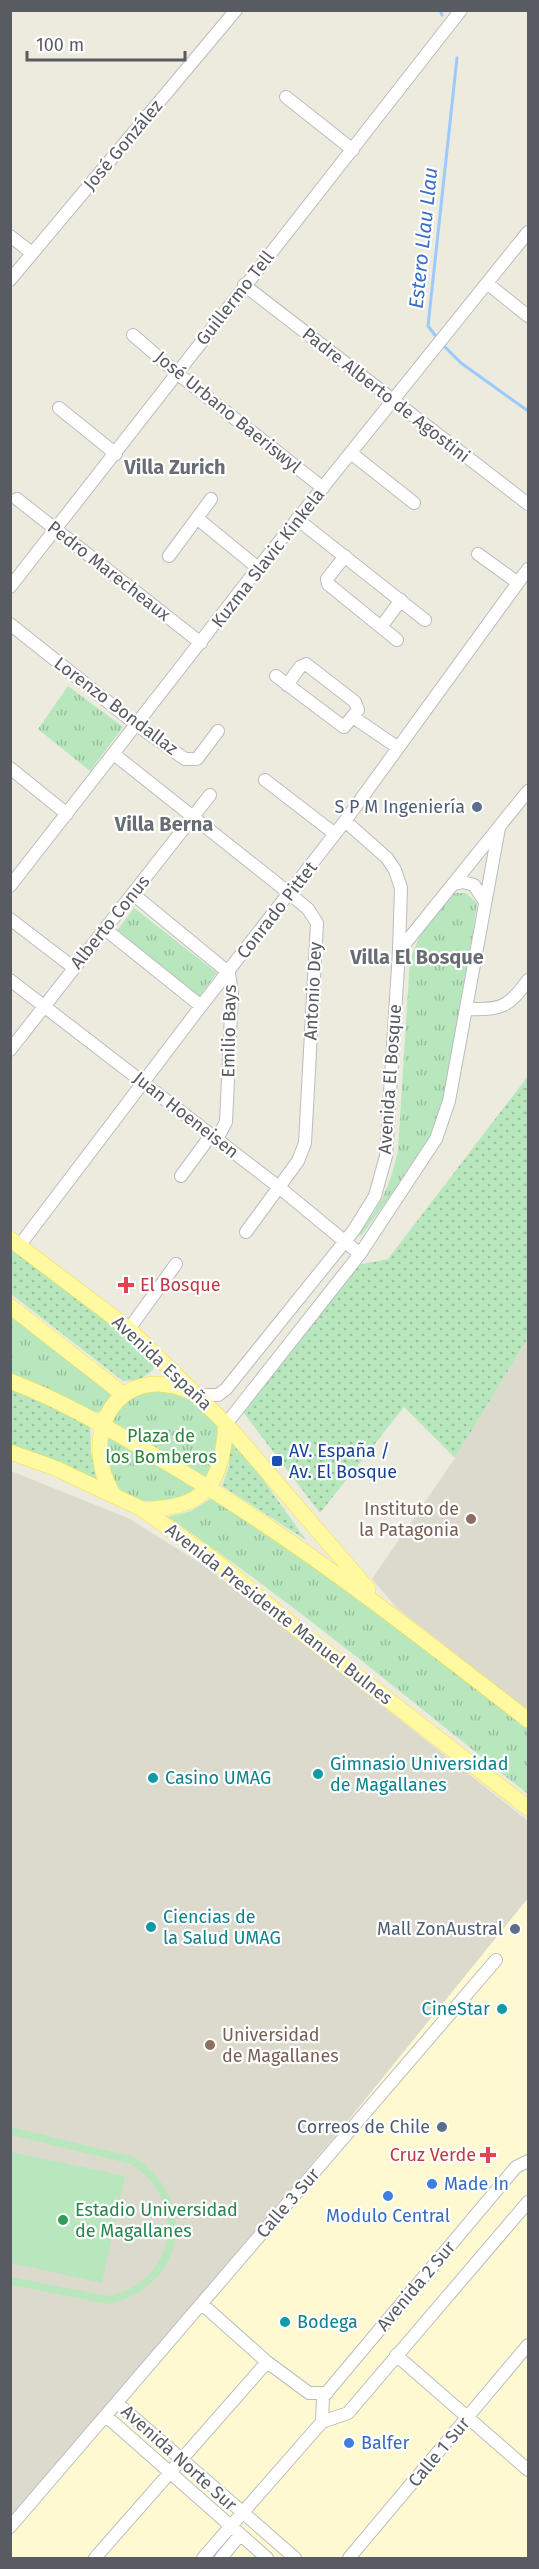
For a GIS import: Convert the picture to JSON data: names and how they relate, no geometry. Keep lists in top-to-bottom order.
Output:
{
  "streets": {
    "main road": ["Avenida España", "Avenida Presidente Manuel Bulnes"],
    "street": [
      "José González",
      "Guillermo Tell",
      "Padre Alberto de Agostini",
      "José Urbano Baeriswyl",
      "Kuzma Slavic Kinkela",
      "Pedro Marecheaux",
      "Lorenzo Bondallaz",
      "Conrado Pittet",
      "Alberto Conus",
      "Antonio Dey",
      "Emilio Bays",
      "Avenida El Bosque",
      "Juan Hoeneisen",
      "Calle 3 Sur",
      "Avenida 2 Sur",
      "Calle 1 Sur",
      "Avenida Norte Sur"
    ]
  },
  "crossings": [
    ["Guillermo Tell", "Padre Alberto de Agostini"],
    ["Guillermo Tell", "José Urbano Baeriswyl"],
    ["Guillermo Tell", "Pedro Marecheaux"],
    ["Padre Alberto de Agostini", "Kuzma Slavic Kinkela"],
    ["José Urbano Baeriswyl", "Kuzma Slavic Kinkela"],
    ["Kuzma Slavic Kinkela", "Pedro Marecheaux"],
    ["Kuzma Slavic Kinkela", "Lorenzo Bondallaz"],
    ["Kuzma Slavic Kinkela", "Antonio Dey"],
    ["Conrado Pittet", "Antonio Dey"],
    ["Conrado Pittet", "Emilio Bays"],
    ["Conrado Pittet", "Juan Hoeneisen"],
    ["Conrado Pittet", "Avenida España"],
    ["Alberto Conus", "Antonio Dey"],
    ["Alberto Conus", "Emilio Bays"],
    ["Alberto Conus", "Juan Hoeneisen"],
    ["Antonio Dey", "Juan Hoeneisen"],
    ["Emilio Bays", "Juan Hoeneisen"],
    ["Avenida El Bosque", "Juan Hoeneisen"],
    ["Avenida El Bosque", "Avenida España"],
    ["Calle 3 Sur", "Avenida Norte Sur"],
    ["Avenida 2 Sur", "Avenida Norte Sur"]
  ],
  "districts": ["Villa Zurich", "Villa Berna", "Villa El Bosque"],
  "water": ["Estero Llau Llau"],
  "parks": ["Plaza de los Bomberos"],
  "places": {
    "other": [
      "S P M Ingeniería",
      "Instituto de la Patagonia",
      "Gimnasio Universidad de Magallanes",
      "Casino UMAG",
      "Ciencias de la Salud UMAG",
      "Mall ZonAustral",
      "CineStar",
      "Universidad de Magallanes",
      "Correos de Chile",
      "Made In",
      "Modulo Central",
      "Estadio Universidad de Magallanes",
      "Bodega",
      "Balfer"
    ],
    "health": ["El Bosque", "Cruz Verde"],
    "transit": ["AV. España / Av. El Bosque"]
  },
  "scale_bar": "100 m"
}
